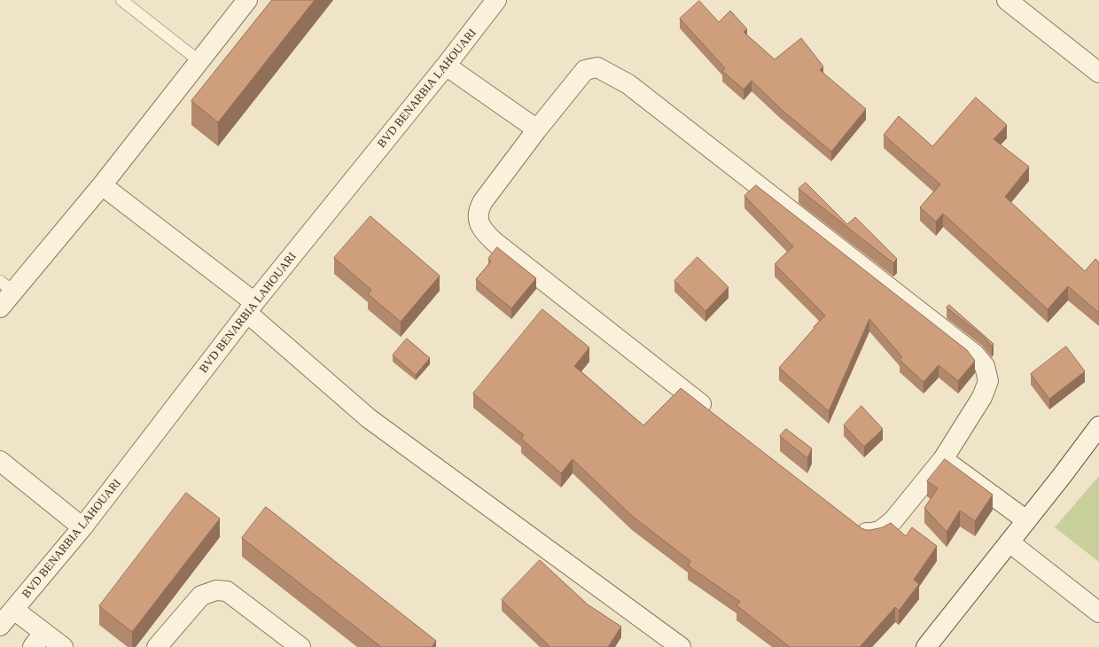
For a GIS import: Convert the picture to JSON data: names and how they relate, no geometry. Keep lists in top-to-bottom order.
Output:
{
  "streets": {
    "street": ["BVD BENARBIA LAHOUARI"]
  }
}
